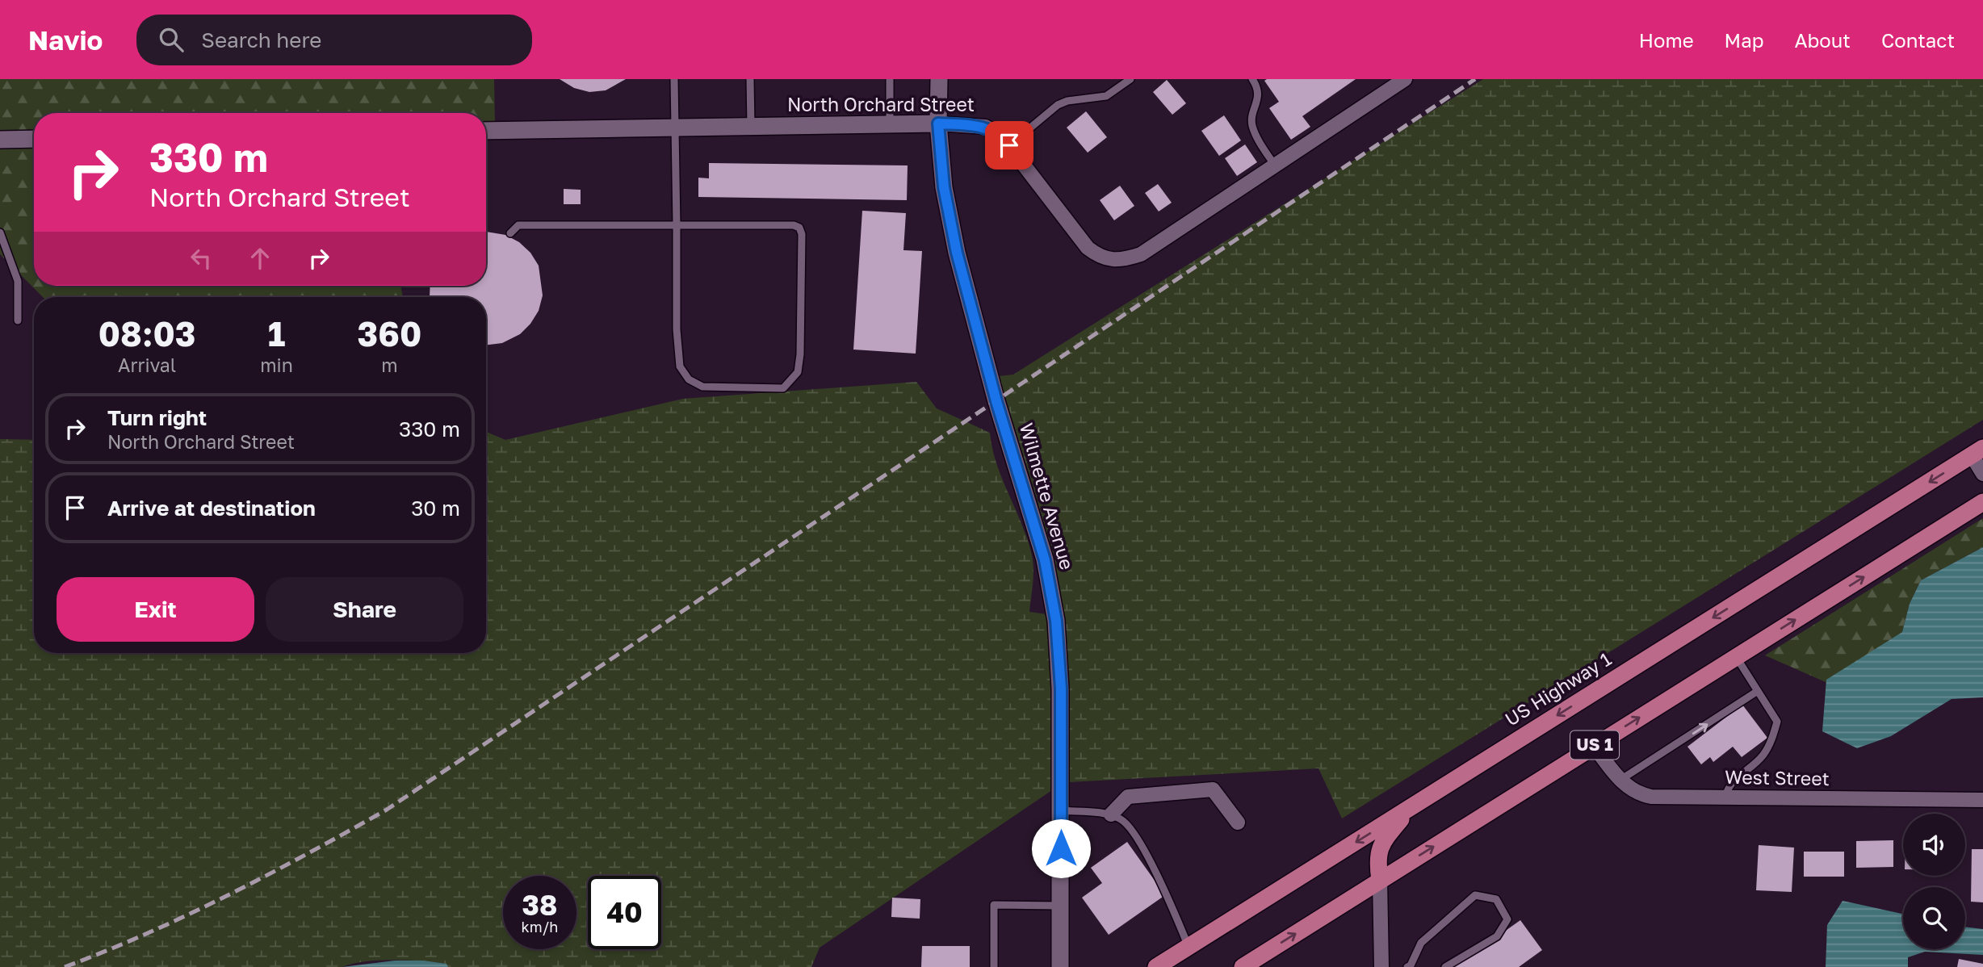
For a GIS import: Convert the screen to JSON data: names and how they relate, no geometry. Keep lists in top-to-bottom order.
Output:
{
  "streets": {
    "main road": ["US Highway 1", "US 1"],
    "street": ["North Orchard Street", "Wilmette Avenue", "West Street"]
  },
  "crossings": [
    ["North Orchard Street", "Wilmette Avenue"],
    ["US 1", "West Street"]
  ],
  "page": {
    "header": "Navio",
    "search": "Search here",
    "nav": [
      "Home",
      "Map",
      "About",
      "Contact"
    ],
    "turn": ["330 m", "North Orchard Street"],
    "eta": [
      "08:03",
      "Arrival",
      "1",
      "min",
      "360",
      "m"
    ],
    "list": [
      {
        "name": "Turn right",
        "note": "North Orchard Street",
        "value": "330 m"
      },
      {
        "name": "Arrive at destination",
        "value": "30 m"
      }
    ],
    "buttons": ["Exit", "Share"],
    "speed": "38 km/h",
    "limit": "40"
  }
}
